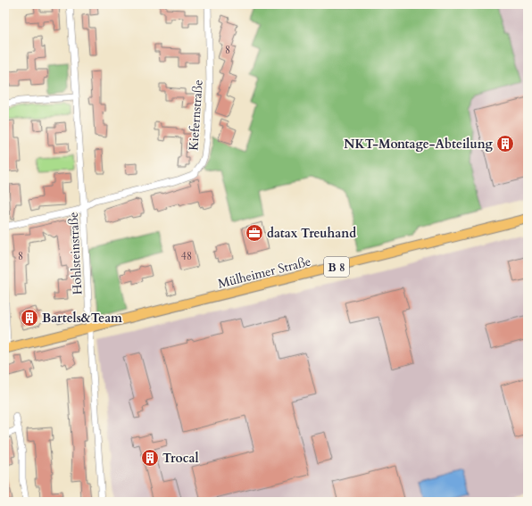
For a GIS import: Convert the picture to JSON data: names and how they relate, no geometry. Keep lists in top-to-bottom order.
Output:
{
  "streets": {
    "main road": ["B 8", "Mülheimer Straße"],
    "street": ["Kiefernstraße", "Hohlsteinstraße"]
  },
  "crossings": [
    ["Kiefernstraße", "Hohlsteinstraße"],
    ["Hohlsteinstraße", "B 8"],
    ["Hohlsteinstraße", "Mülheimer Straße"],
    ["B 8", "Mülheimer Straße"]
  ],
  "places": {
    "building": ["NKT-Montage-Abteilung", "Bartels&Team", "Trocal"],
    "office": ["datax Treuhand"]
  },
  "house_numbers": ["8", "8", "48"]
}
